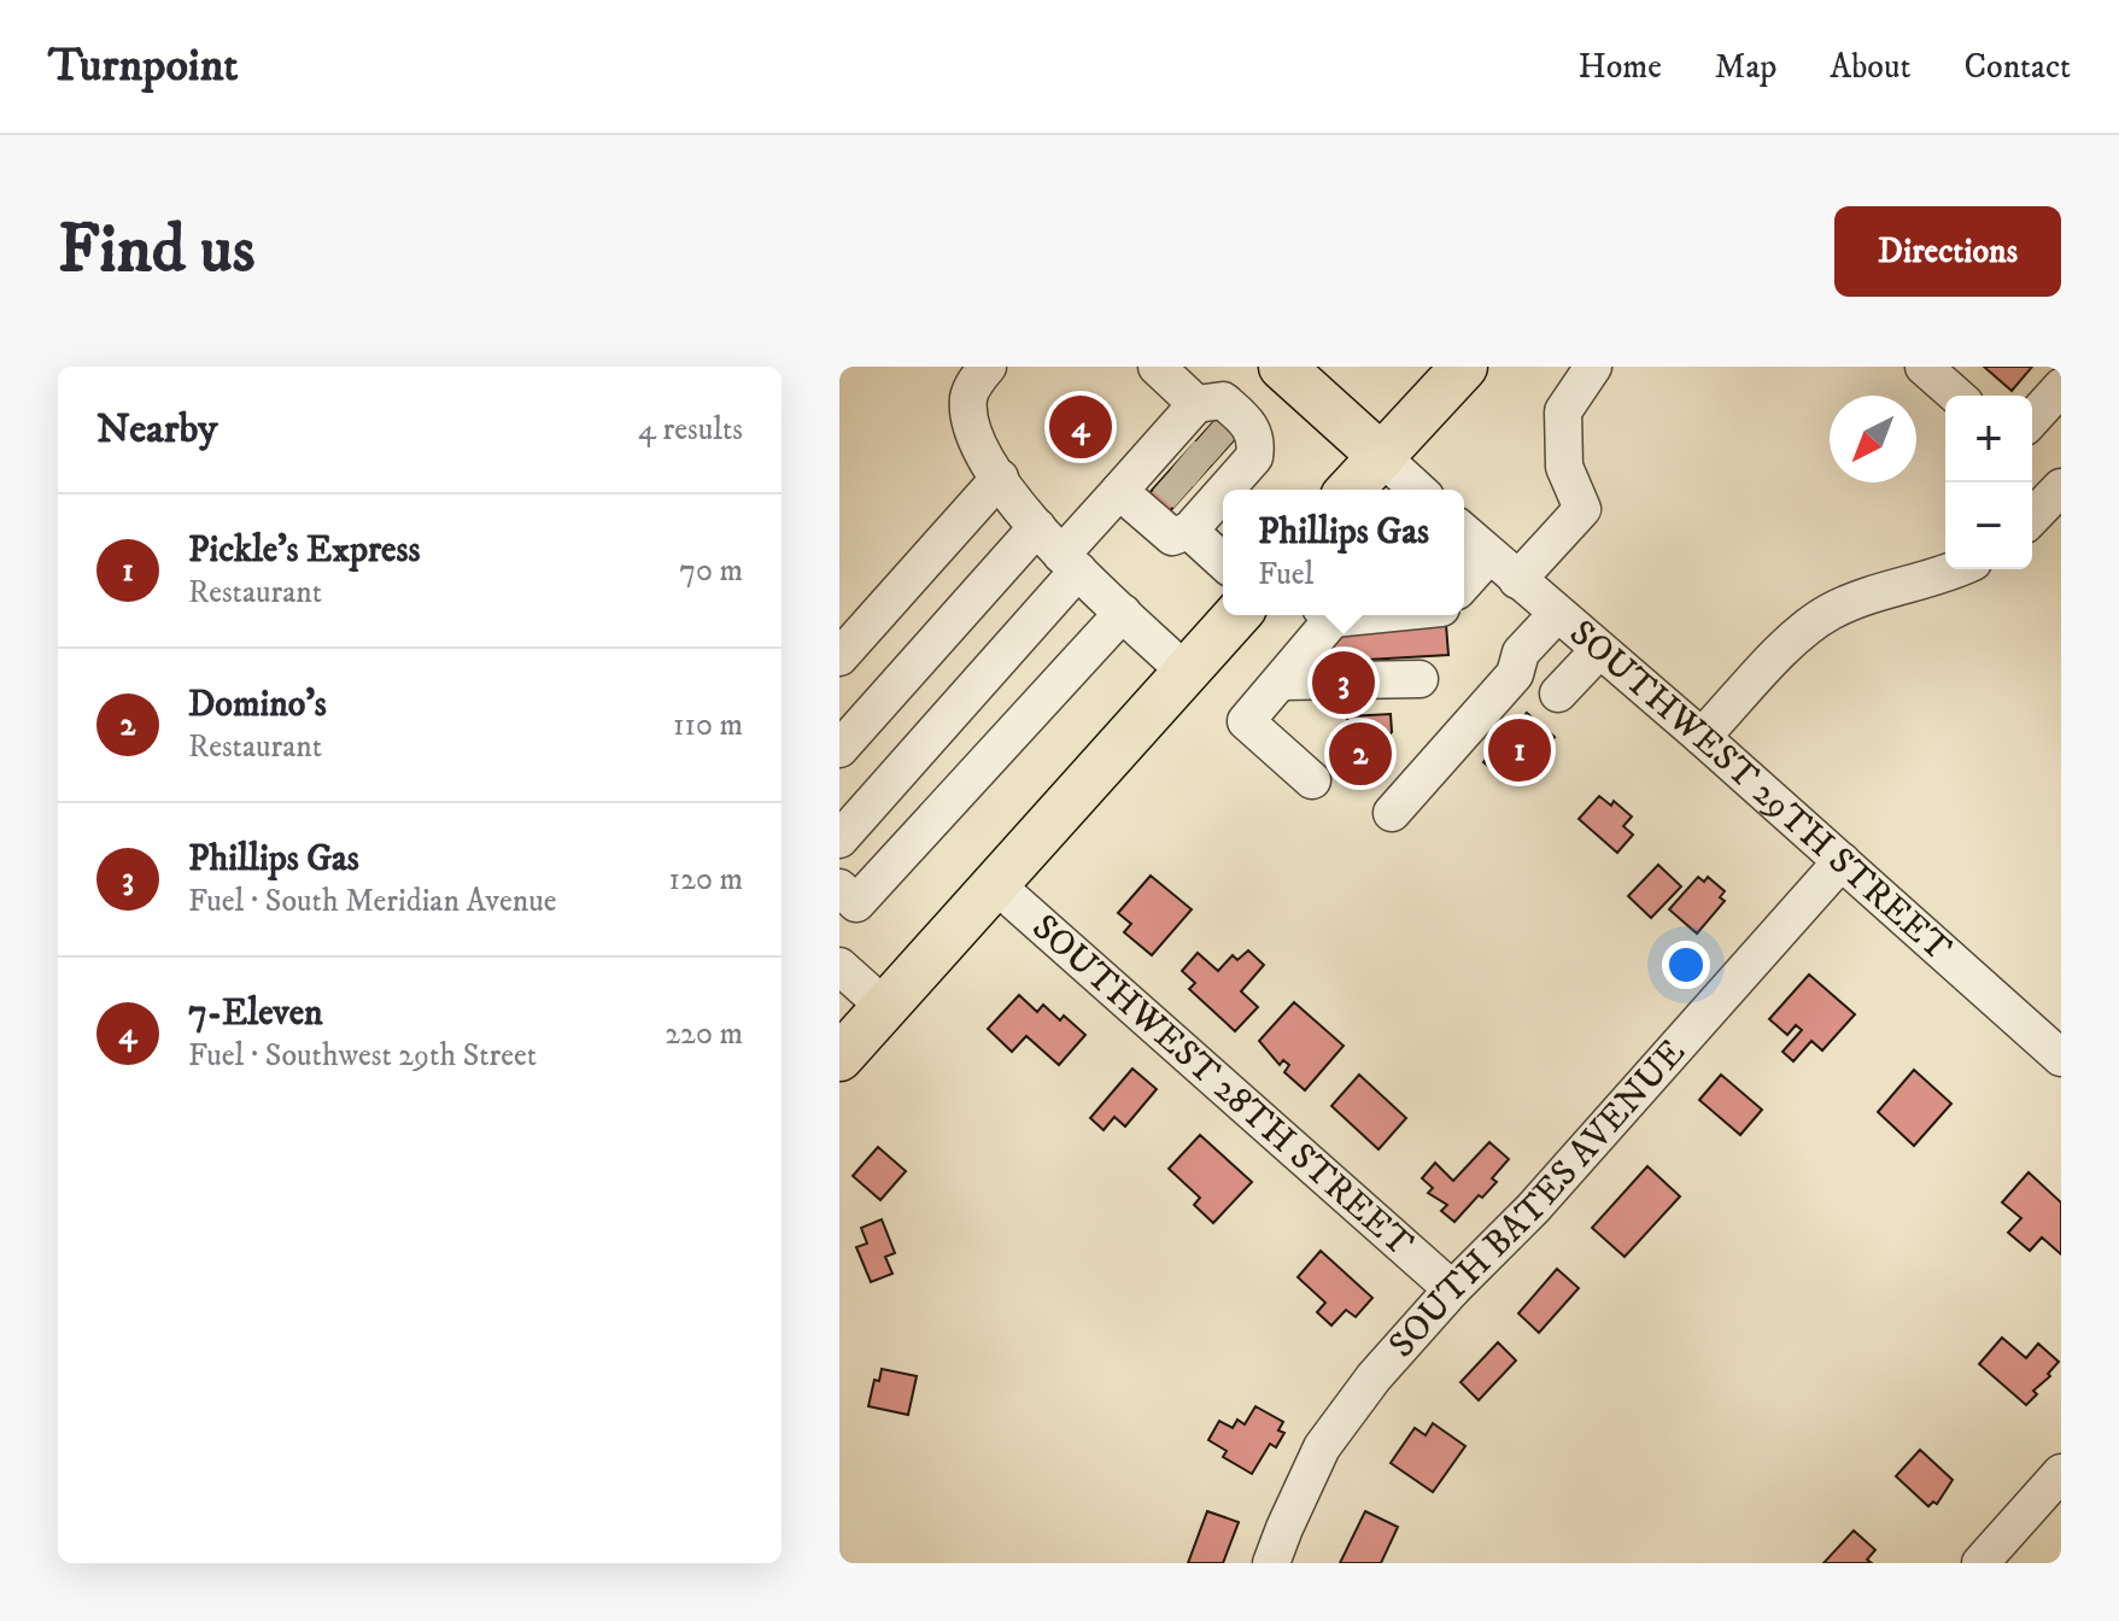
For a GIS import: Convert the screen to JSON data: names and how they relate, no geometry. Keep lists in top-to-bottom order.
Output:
{
  "streets": {
    "street": ["SOUTHWEST 29TH STREET", "SOUTHWEST 28TH STREET", "SOUTH BATES AVENUE"]
  },
  "crossings": [
    ["SOUTHWEST 29TH STREET", "SOUTH BATES AVENUE"],
    ["SOUTHWEST 28TH STREET", "SOUTH BATES AVENUE"]
  ],
  "north": "bottom left",
  "page": {
    "header": "Turnpoint",
    "nav": [
      "Home",
      "Map",
      "About",
      "Contact"
    ],
    "buttons": "Directions",
    "title": "Find us",
    "heading": ["Nearby", "4 results"],
    "pins": [
      "4",
      "3",
      "1",
      "2"
    ],
    "map_buttons": ["+", "−"],
    "popup": ["Phillips Gas", "Fuel"],
    "list": [
      {
        "mark": "1",
        "name": "Pickle's Express",
        "note": "Restaurant",
        "value": "70 m"
      },
      {
        "mark": "2",
        "name": "Domino's",
        "note": "Restaurant",
        "value": "110 m"
      },
      {
        "mark": "3",
        "name": "Phillips Gas",
        "note": "Fuel · South Meridian Avenue",
        "value": "120 m"
      },
      {
        "mark": "4",
        "name": "7-Eleven",
        "note": "Fuel · Southwest 29th Street",
        "value": "220 m"
      }
    ]
  }
}
